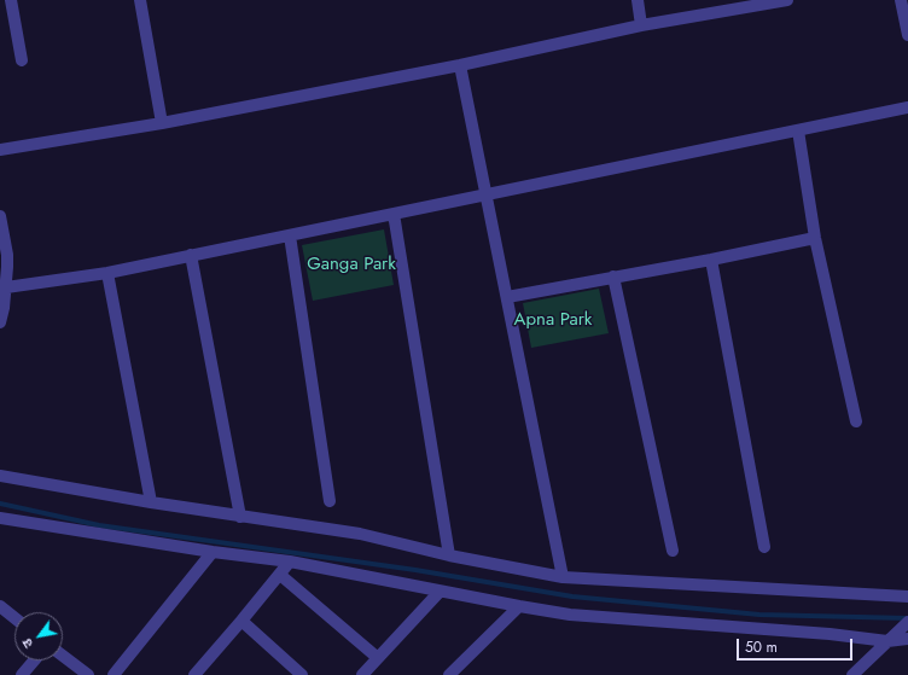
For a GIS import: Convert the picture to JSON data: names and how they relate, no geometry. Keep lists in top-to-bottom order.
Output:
{
  "parks": ["Ganga Park", "Apna Park"],
  "scale_bar": "50 m",
  "north": "bottom left"
}
